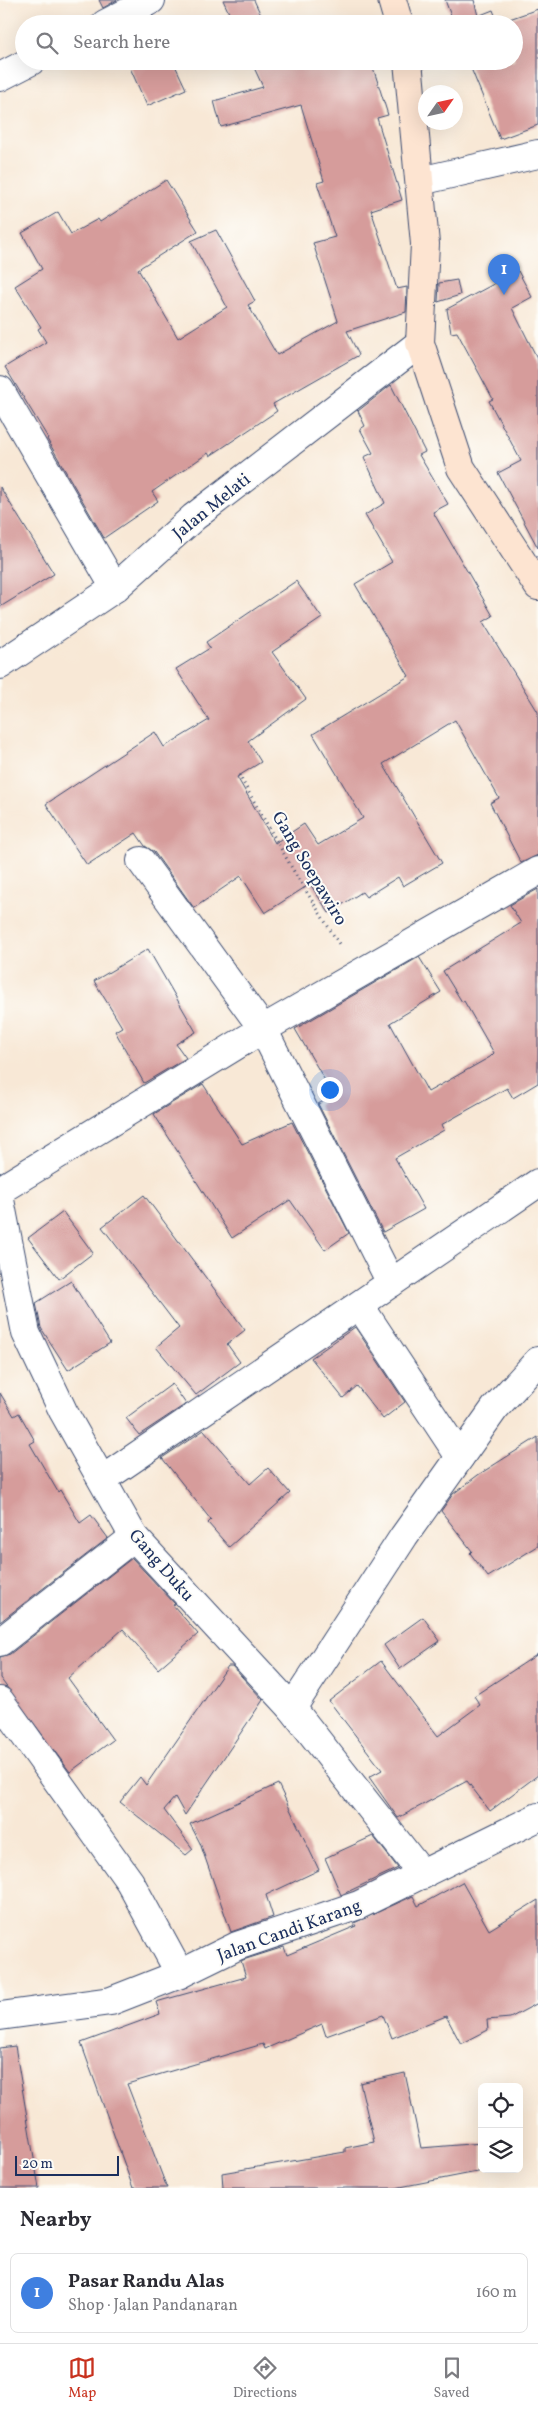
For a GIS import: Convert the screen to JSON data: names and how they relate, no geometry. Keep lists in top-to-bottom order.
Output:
{
  "streets": {
    "street": ["Jalan Melati", "Gang Duku", "Jalan Candi Karang"],
    "path": ["Gang Soepawiro"]
  },
  "crossings": [
    ["Gang Duku", "Jalan Candi Karang"]
  ],
  "scale_bar": "20 m",
  "north": "top right",
  "page": {
    "search": "Search here",
    "pins": "1",
    "scale": "20 m",
    "heading": "Nearby",
    "list": [
      {
        "mark": "1",
        "name": "Pasar Randu Alas",
        "note": "Shop · Jalan Pandanaran",
        "value": "160 m"
      }
    ],
    "nav": ["Map", "Directions", "Saved"]
  }
}
